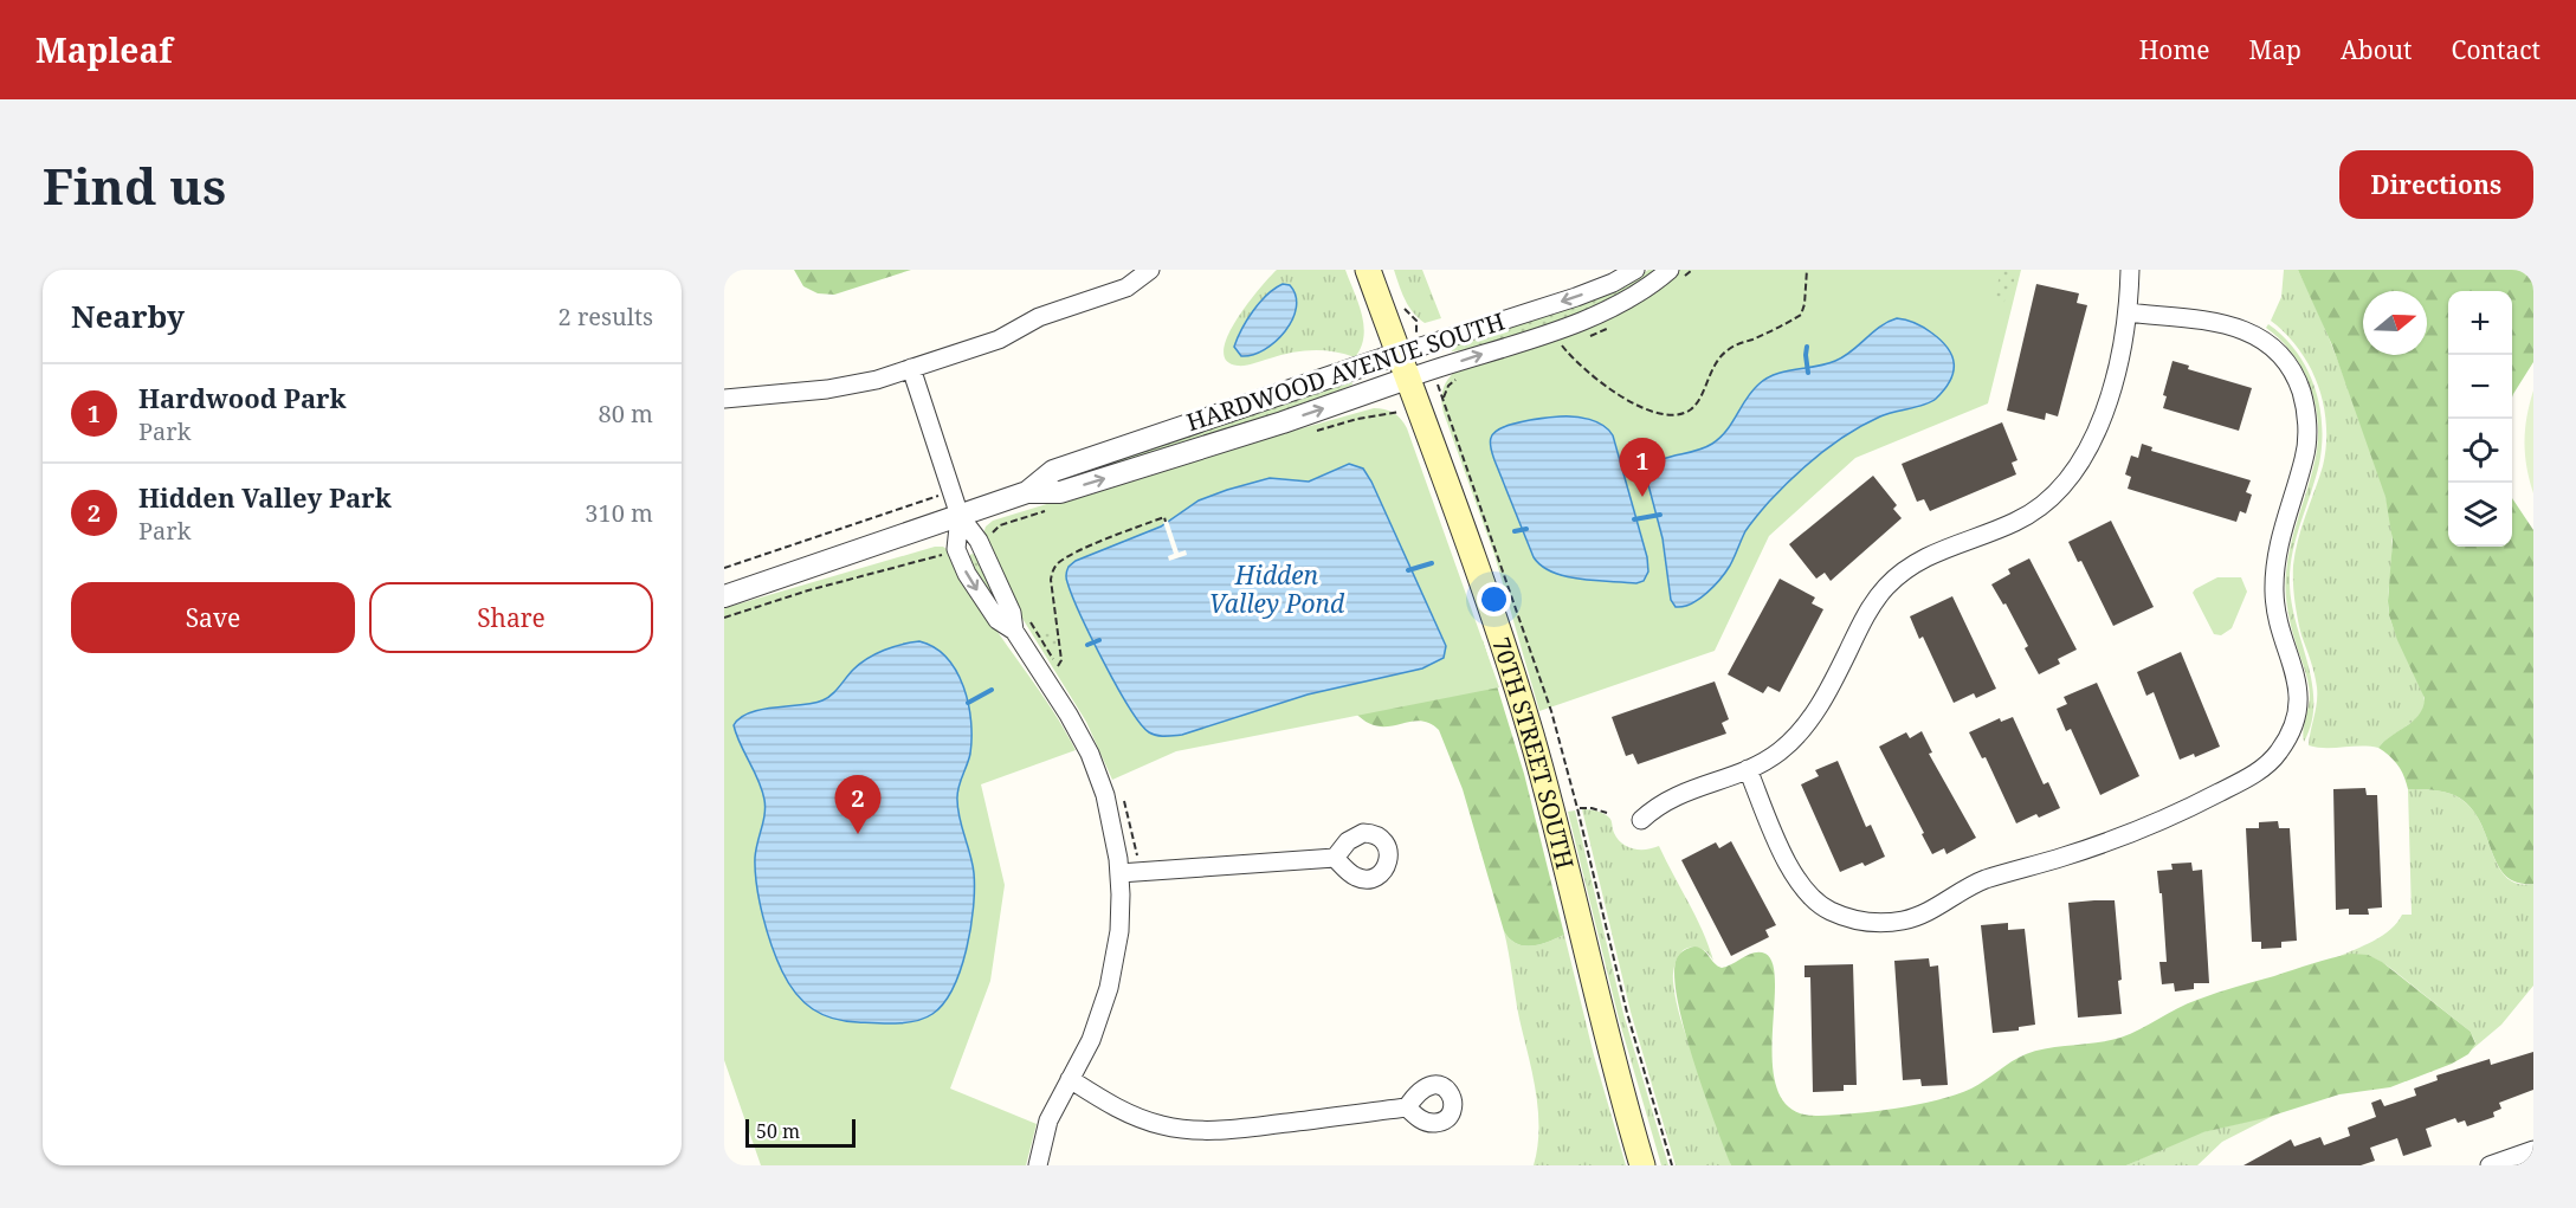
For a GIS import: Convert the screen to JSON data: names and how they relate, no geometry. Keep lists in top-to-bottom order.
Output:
{
  "streets": {
    "main road": ["70TH STREET SOUTH"],
    "street": ["HARDWOOD AVENUE SOUTH"]
  },
  "crossings": [
    ["HARDWOOD AVENUE SOUTH", "70TH STREET SOUTH"]
  ],
  "water": ["Hidden Valley Pond"],
  "scale_bar": "50 m",
  "north": "right",
  "page": {
    "header": "Mapleaf",
    "nav": [
      "Home",
      "Map",
      "About",
      "Contact"
    ],
    "buttons": [
      "Directions",
      ["Save", "Share"]
    ],
    "title": "Find us",
    "heading": ["Nearby", "2 results"],
    "map_buttons": ["+", "−"],
    "list": [
      {
        "mark": "1",
        "name": "Hardwood Park",
        "note": "Park",
        "value": "80 m"
      },
      {
        "mark": "2",
        "name": "Hidden Valley Park",
        "note": "Park",
        "value": "310 m"
      }
    ],
    "pins": ["1", "2"],
    "scale": "50 m"
  }
}
